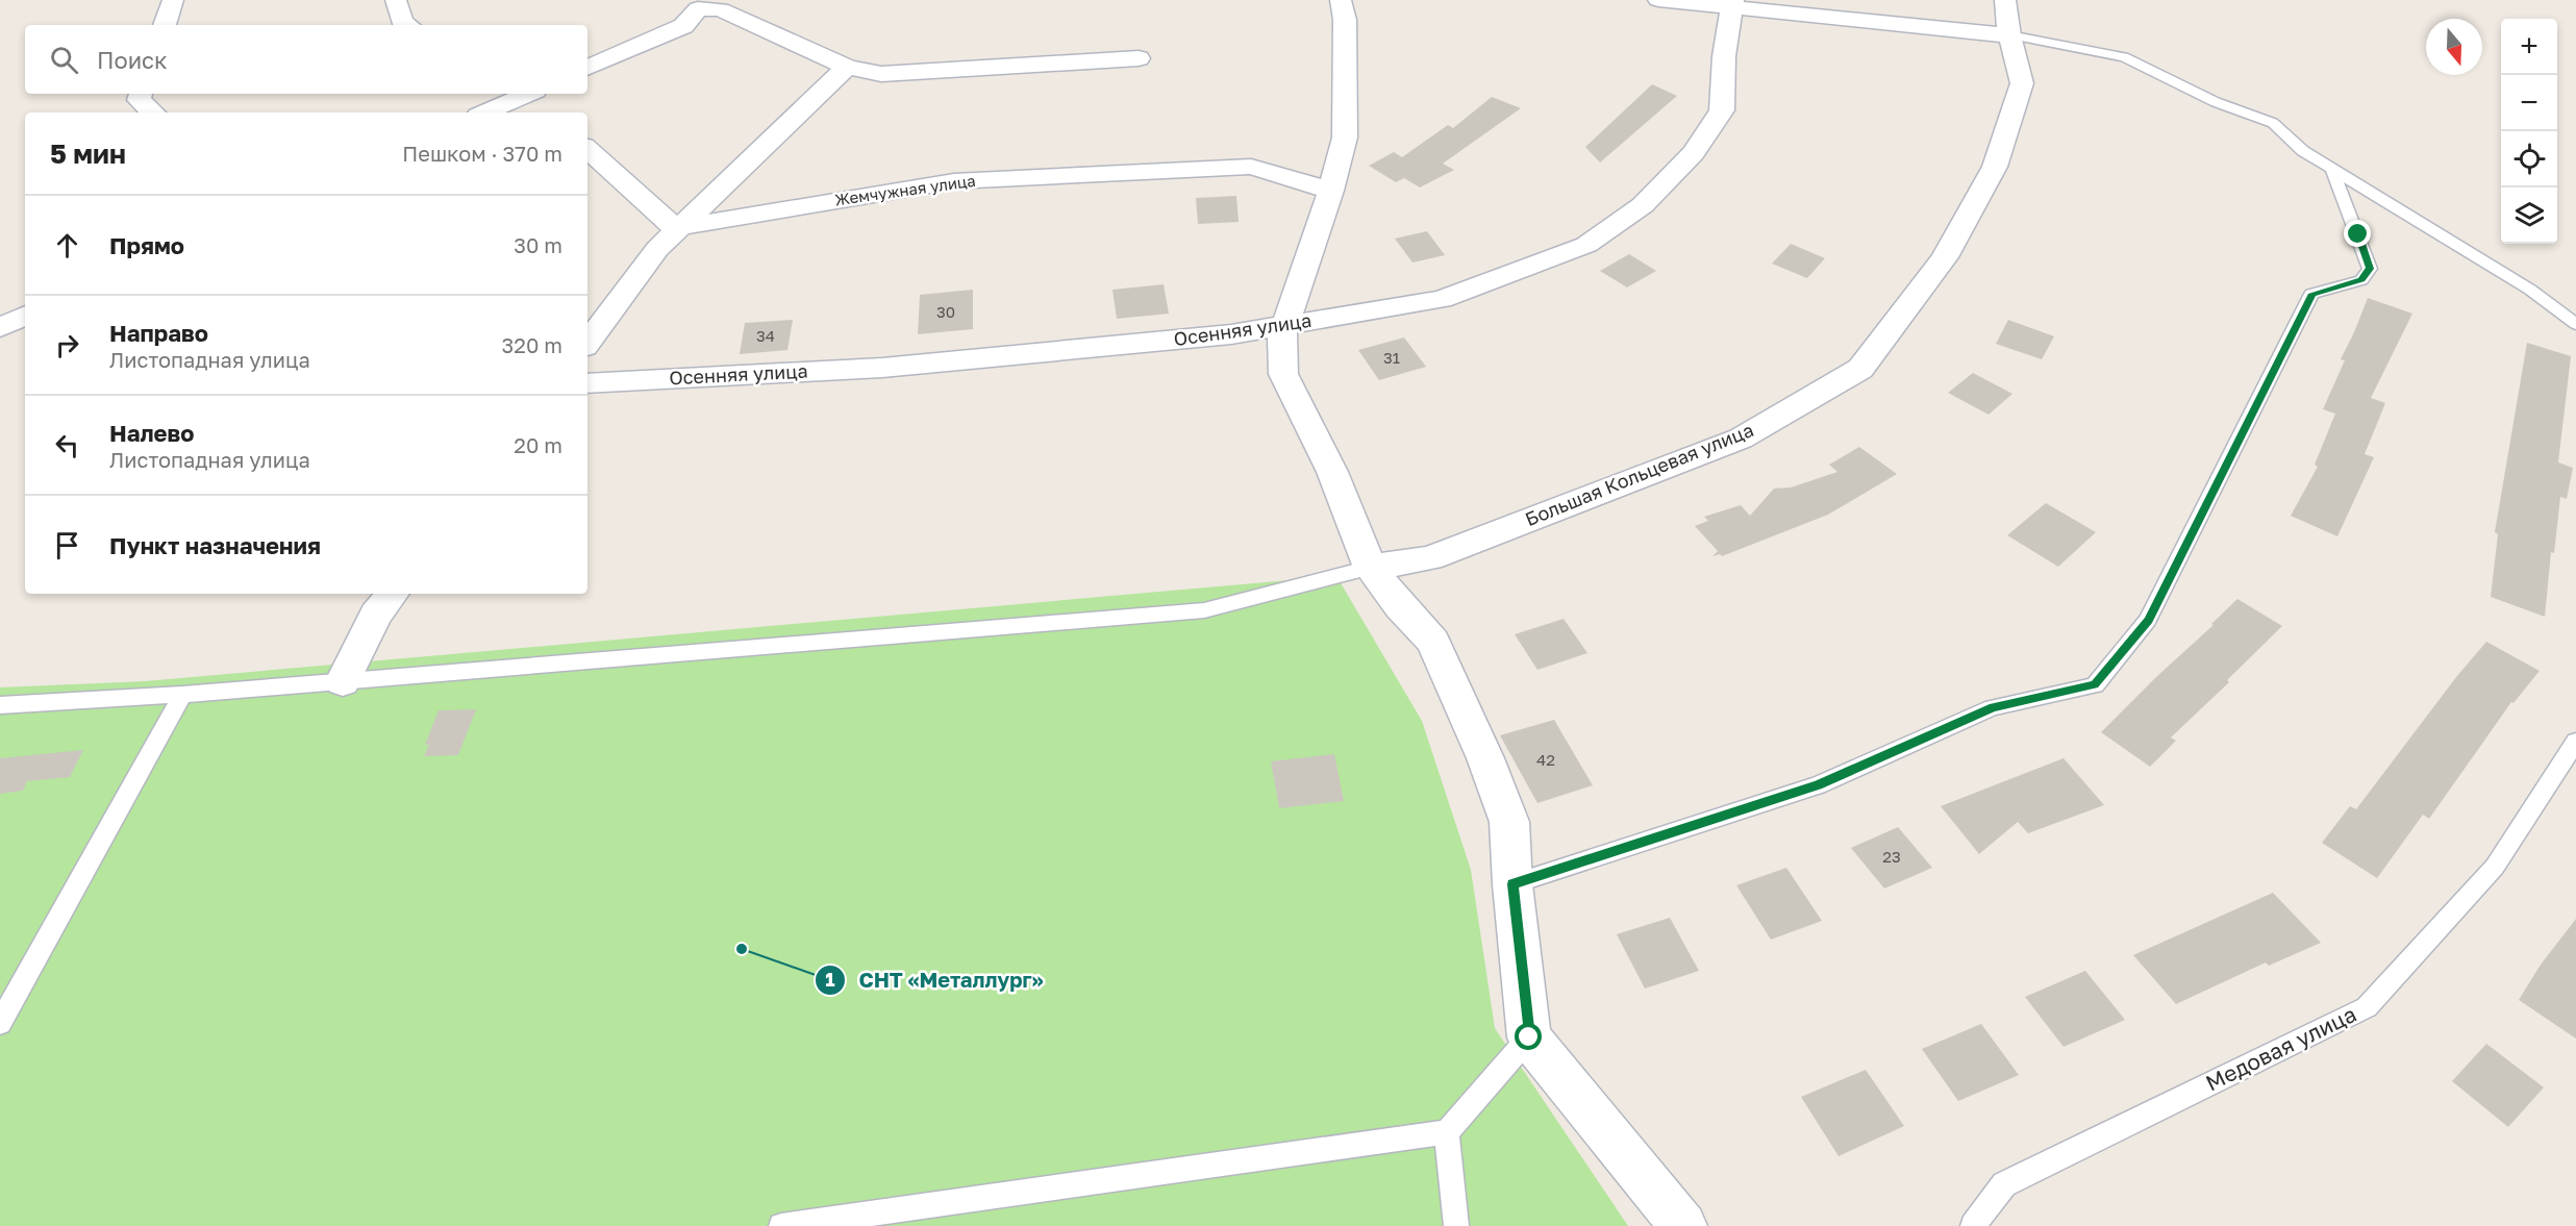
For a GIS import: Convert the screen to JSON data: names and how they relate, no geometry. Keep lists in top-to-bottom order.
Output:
{
  "streets": {
    "street": ["Жемчужная улица", "Осенняя улица", "Большая Кольцевая улица"],
    "lane": ["Медовая улица"]
  },
  "places": ["СНТ «Металлург»"],
  "house_numbers": [
    "30",
    "34",
    "31",
    "42",
    "23"
  ],
  "north": "bottom",
  "page": {
    "map_buttons": ["+", "−"],
    "search": "Поиск",
    "heading": ["5 мин", "Пешком · 370 m"],
    "list": [
      ["Прямо", "30 m"],
      ["Направо", "Листопадная улица", "320 m"],
      ["Налево", "Листопадная улица", "20 m"],
      "Пункт назначения"
    ]
  }
}
